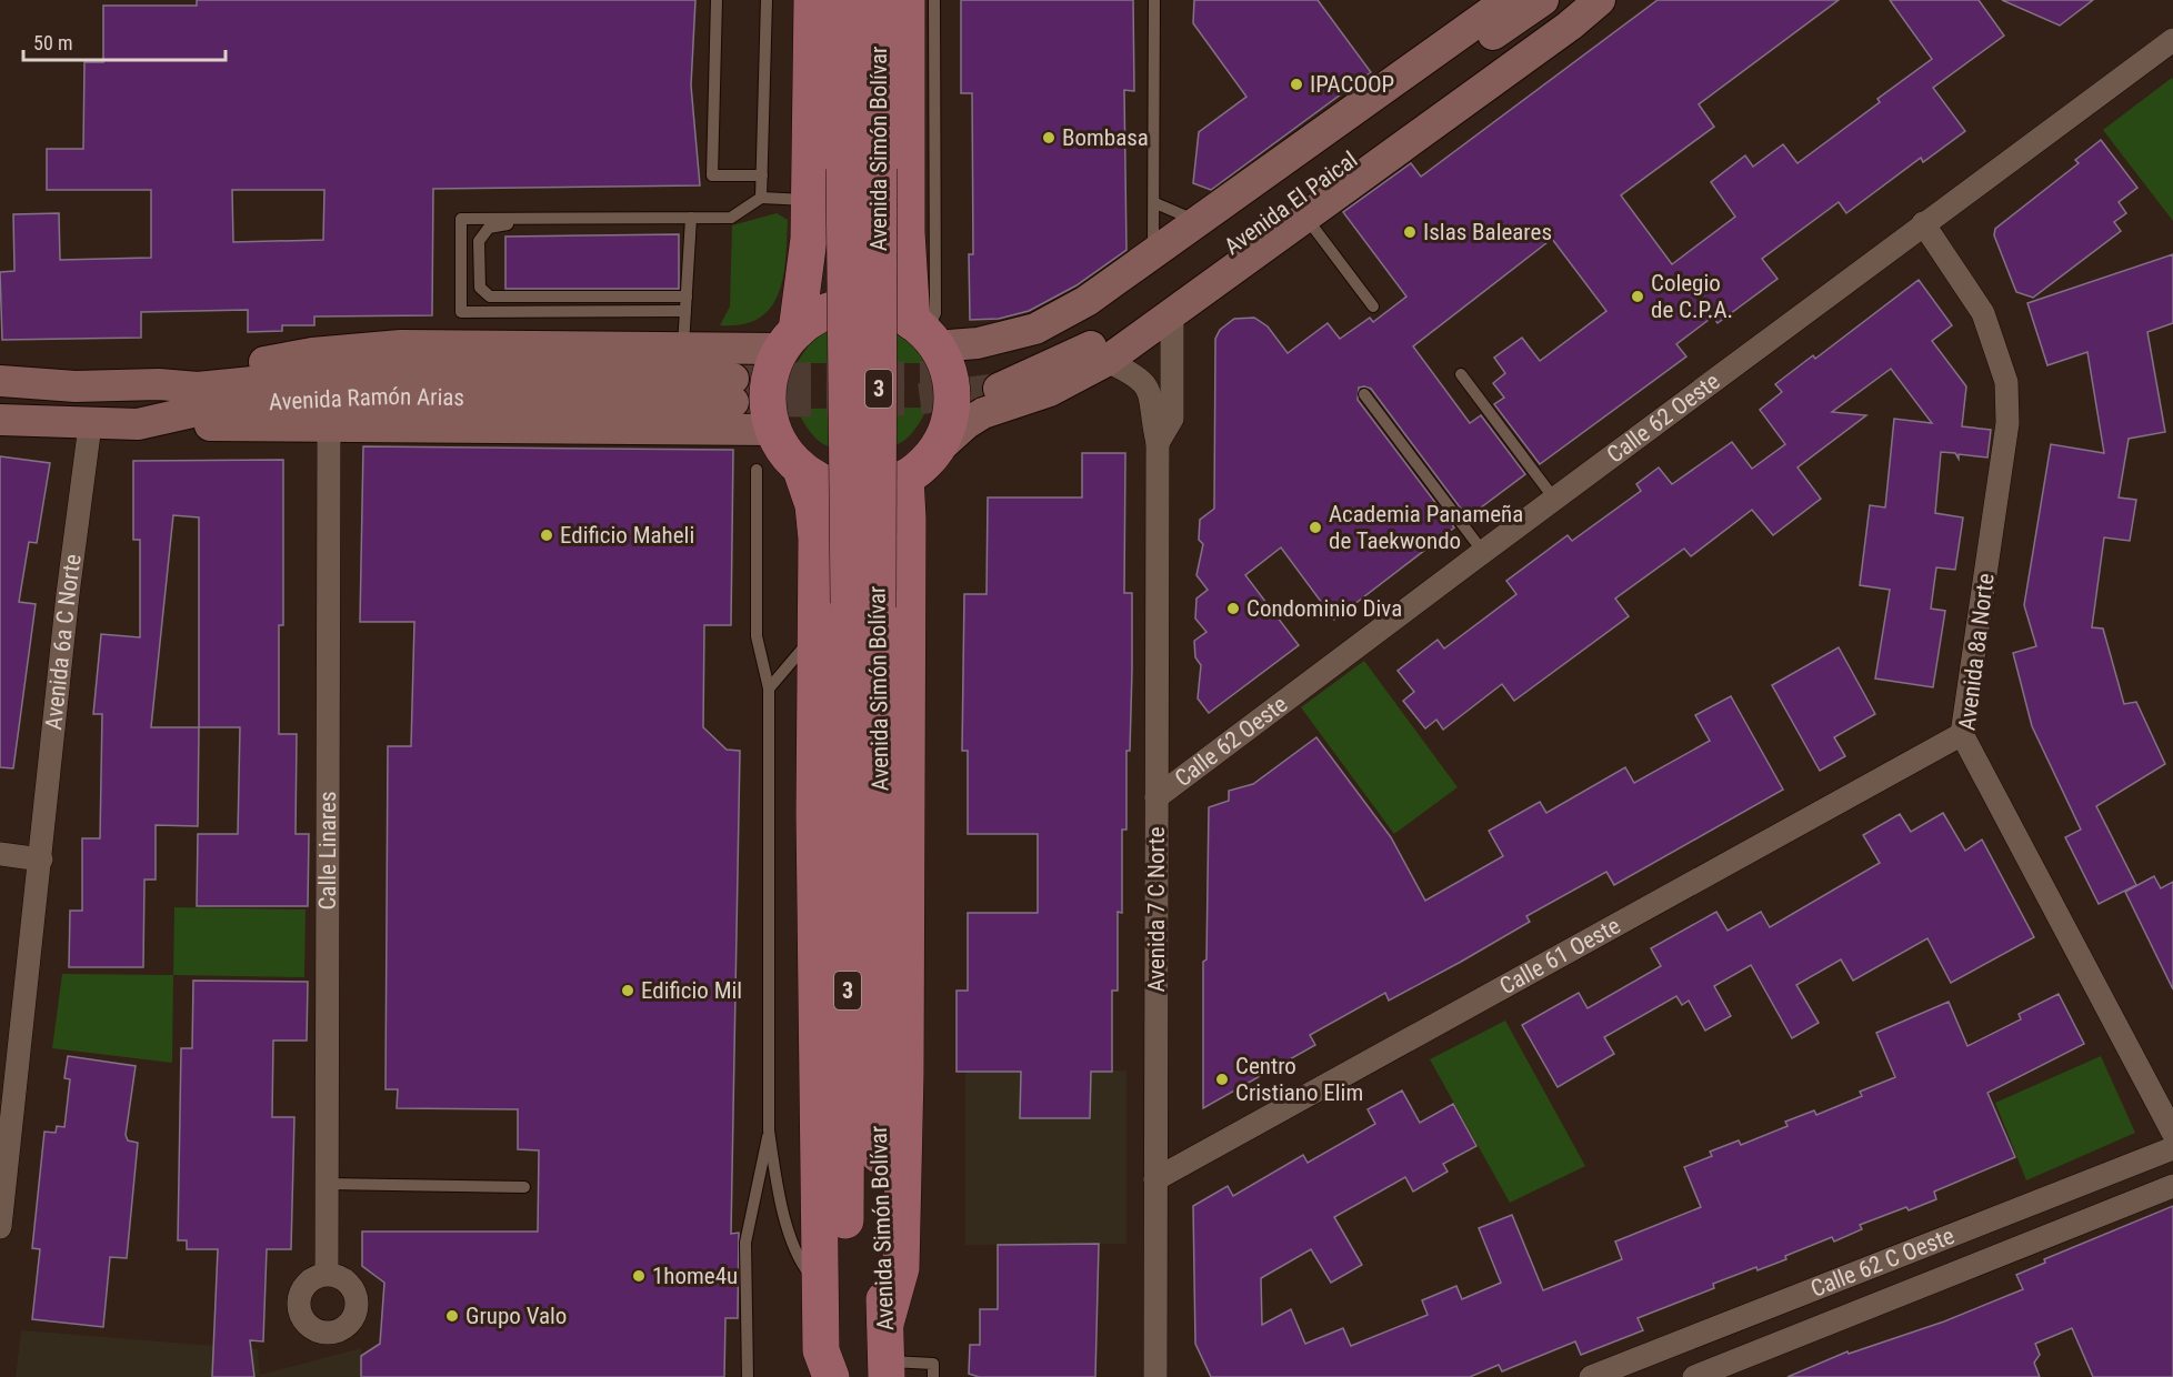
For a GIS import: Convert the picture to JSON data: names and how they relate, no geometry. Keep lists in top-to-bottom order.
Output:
{
  "streets": {
    "main road": [
      "Avenida Simón Bolívar",
      "Avenida El Paical",
      "3",
      "Avenida Ramón Arias"
    ],
    "street": [
      "Calle 62 Oeste",
      "Avenida 6a C Norte",
      "Avenida 8a Norte",
      "Calle Linares",
      "Avenida 7 C Norte",
      "Calle 61 Oeste",
      "Calle 62 C Oeste"
    ]
  },
  "crossings": [
    ["Avenida Ramón Arias", "Avenida 6a C Norte"],
    ["Calle 62 Oeste", "Avenida 8a Norte"],
    ["Calle 62 Oeste", "Avenida 7 C Norte"],
    ["Avenida 8a Norte", "Calle 61 Oeste"],
    ["Avenida 7 C Norte", "Calle 61 Oeste"]
  ],
  "places": [
    "IPACOOP",
    "Bombasa",
    "Islas Baleares",
    "Colegio de C.P.A.",
    "Academia Panameña de Taekwondo",
    "Edificio Maheli",
    "Condominio Diva",
    "Edificio Mil",
    "Centro Cristiano Elim",
    "1home4u",
    "Grupo Valo"
  ],
  "scale_bar": "50 m"
}
